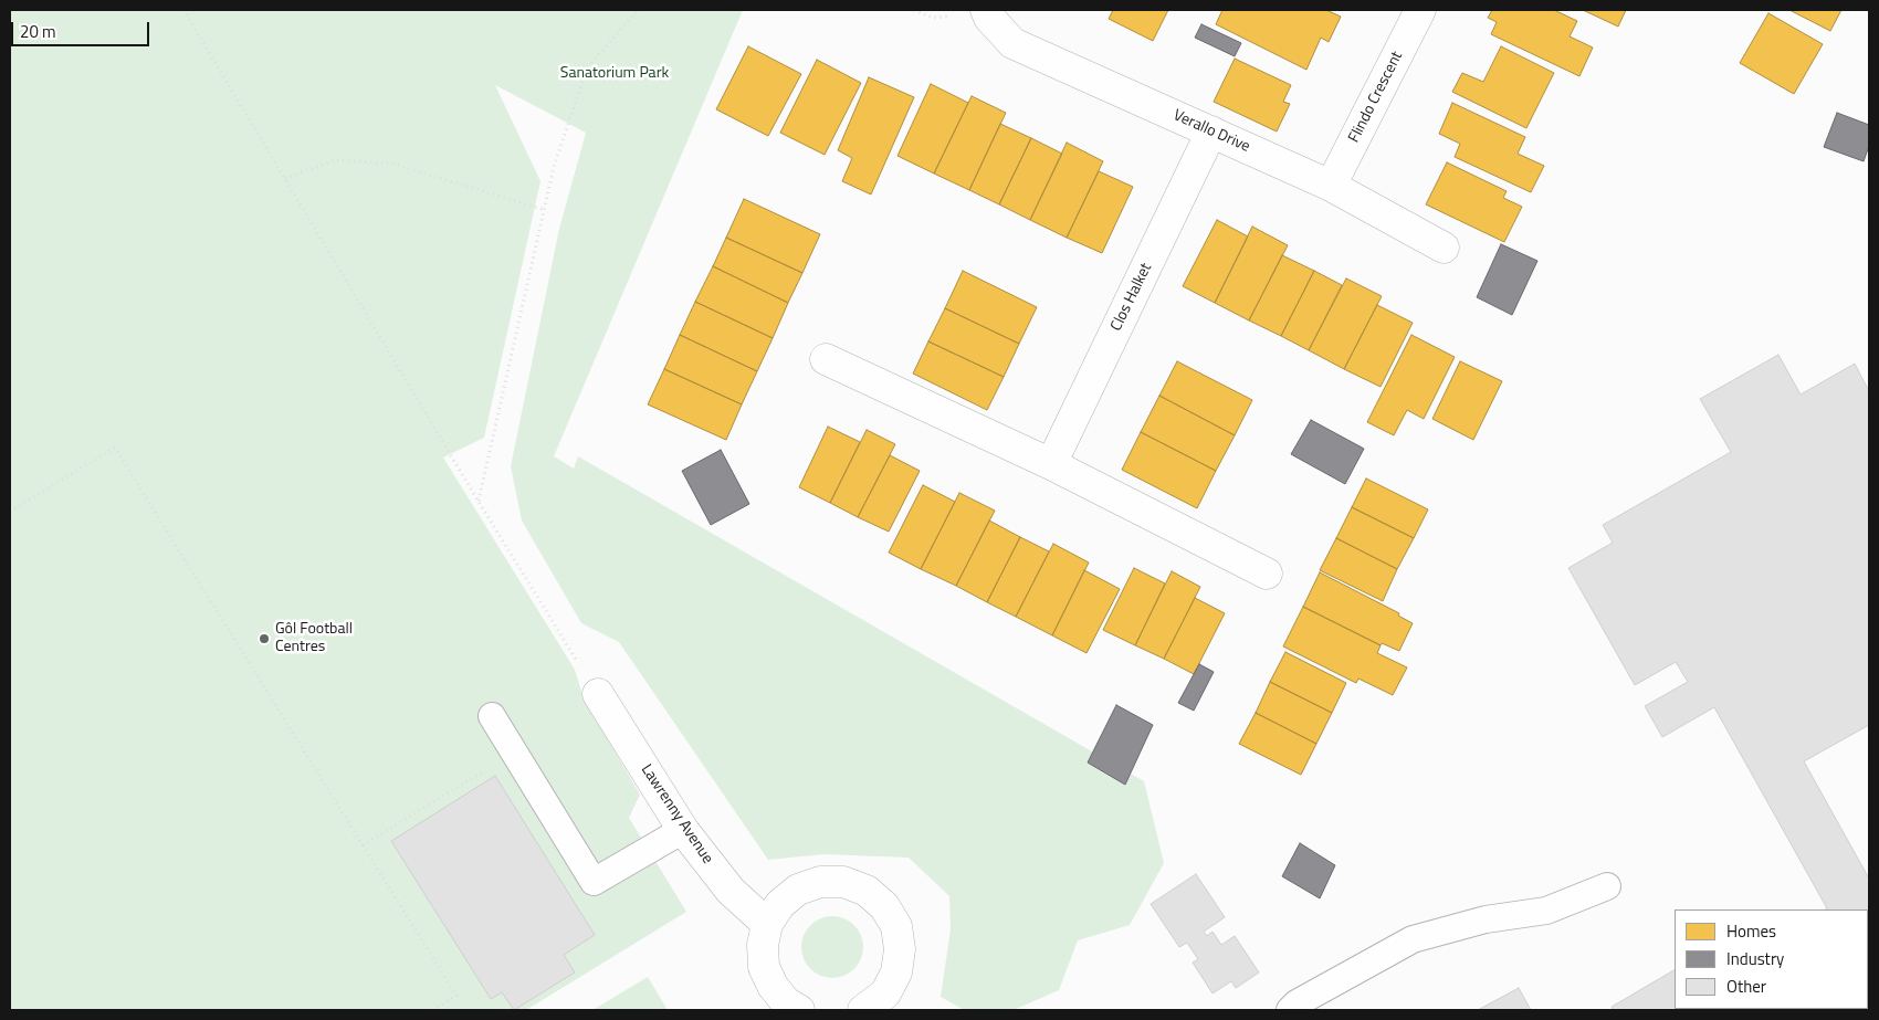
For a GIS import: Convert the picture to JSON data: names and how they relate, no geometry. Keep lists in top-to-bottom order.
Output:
{
  "streets": {
    "street": [
      "Flindo Crescent",
      "Verallo Drive",
      "Clos Halket",
      "Lawrenny Avenue"
    ]
  },
  "crossings": [
    ["Flindo Crescent", "Verallo Drive"],
    ["Verallo Drive", "Clos Halket"]
  ],
  "parks": ["Sanatorium Park"],
  "places": ["Gôl Football Centres"],
  "legend": ["Homes", "Industry", "Other"],
  "scale_bar": "20 m"
}
